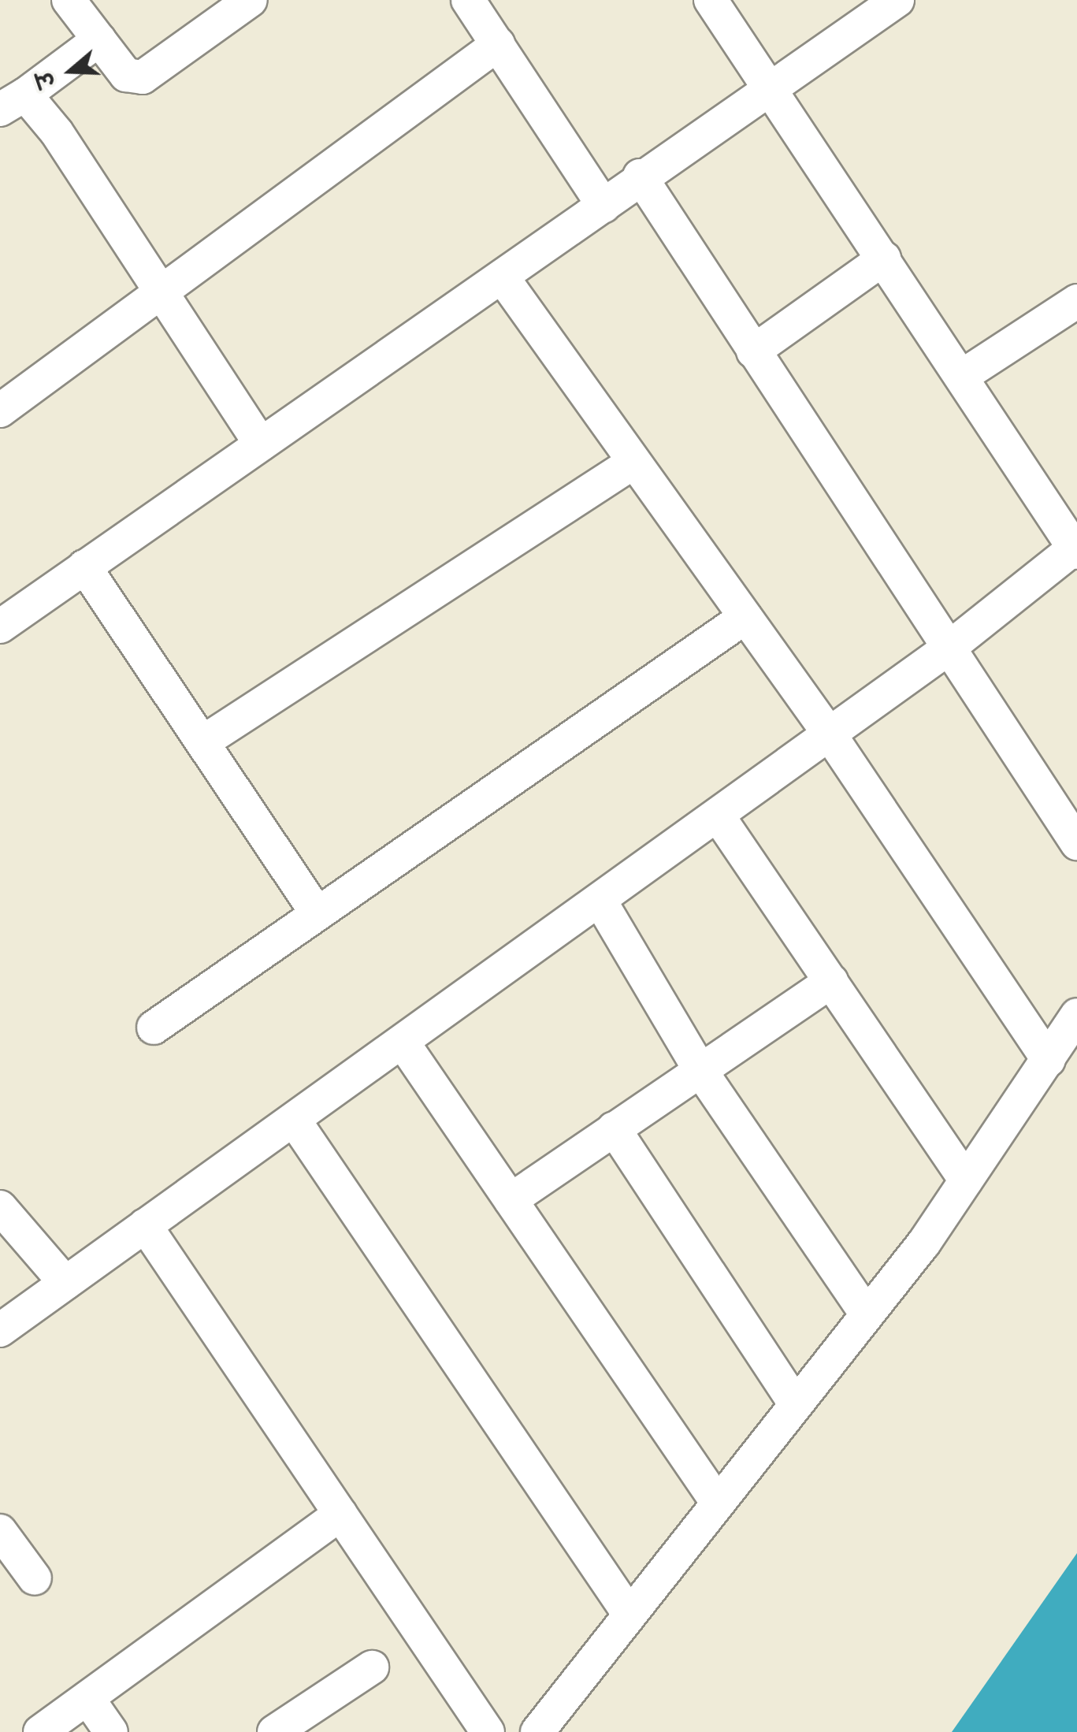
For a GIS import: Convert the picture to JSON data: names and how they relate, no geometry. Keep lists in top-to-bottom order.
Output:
{
  "north": "left"
}
